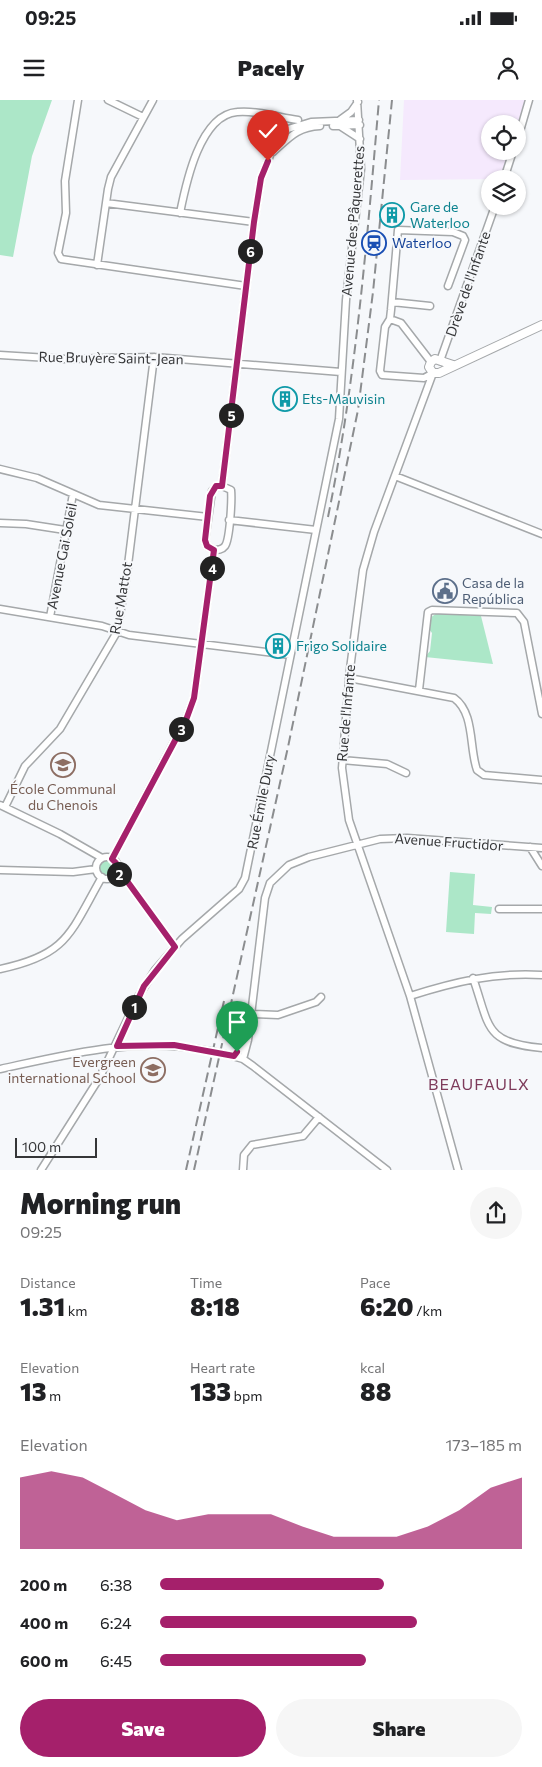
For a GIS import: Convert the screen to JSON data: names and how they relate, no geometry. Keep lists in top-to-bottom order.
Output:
{
  "streets": {
    "street": [
      "Avenue des Pâquerettes",
      "Drève de l'Infante",
      "Rue Bruyère Saint-Jean",
      "Avenue Gai Soleil",
      "Rue Mattot",
      "Rue de l'Infante",
      "Rue Émile Dury",
      "Avenue Fructidor"
    ]
  },
  "crossings": [
    ["Avenue des Pâquerettes", "Rue Bruyère Saint-Jean"],
    ["Avenue des Pâquerettes", "Rue Émile Dury"],
    ["Drève de l'Infante", "Rue de l'Infante"],
    ["Rue Bruyère Saint-Jean", "Rue Mattot"],
    ["Rue Bruyère Saint-Jean", "Rue Émile Dury"],
    ["Rue de l'Infante", "Avenue Fructidor"]
  ],
  "districts": ["BEAUFAULX"],
  "places": {
    "building": ["Gare de Waterloo", "Ets-Mauvisin", "Frigo Solidaire"],
    "station": ["Waterloo"],
    "public building": ["Casa de la República"],
    "school or university": ["École Communal du Chenois", "Evergreen international School"]
  },
  "scale_bar": "100 m",
  "page": {
    "status": "09:25",
    "header": "Pacely",
    "pins": [
      "6",
      "5",
      "4",
      "3",
      "2",
      "1"
    ],
    "scale": "100 m",
    "heading": ["Morning run", "09:25"],
    "stats": [
      ["Distance", "1.31 km"],
      ["Time", "8:18"],
      ["Pace", "6:20 /km"],
      ["Elevation", "13 m"],
      ["Heart rate", "133 bpm"],
      ["kcal", "88"]
    ],
    "chart": ["Elevation", "173–185 m"],
    "list": [
      {
        "name": "200 m",
        "note": "6:38"
      },
      {
        "name": "400 m",
        "note": "6:24"
      },
      {
        "name": "600 m",
        "note": "6:45"
      }
    ],
    "buttons": ["Save", "Share"]
  }
}
